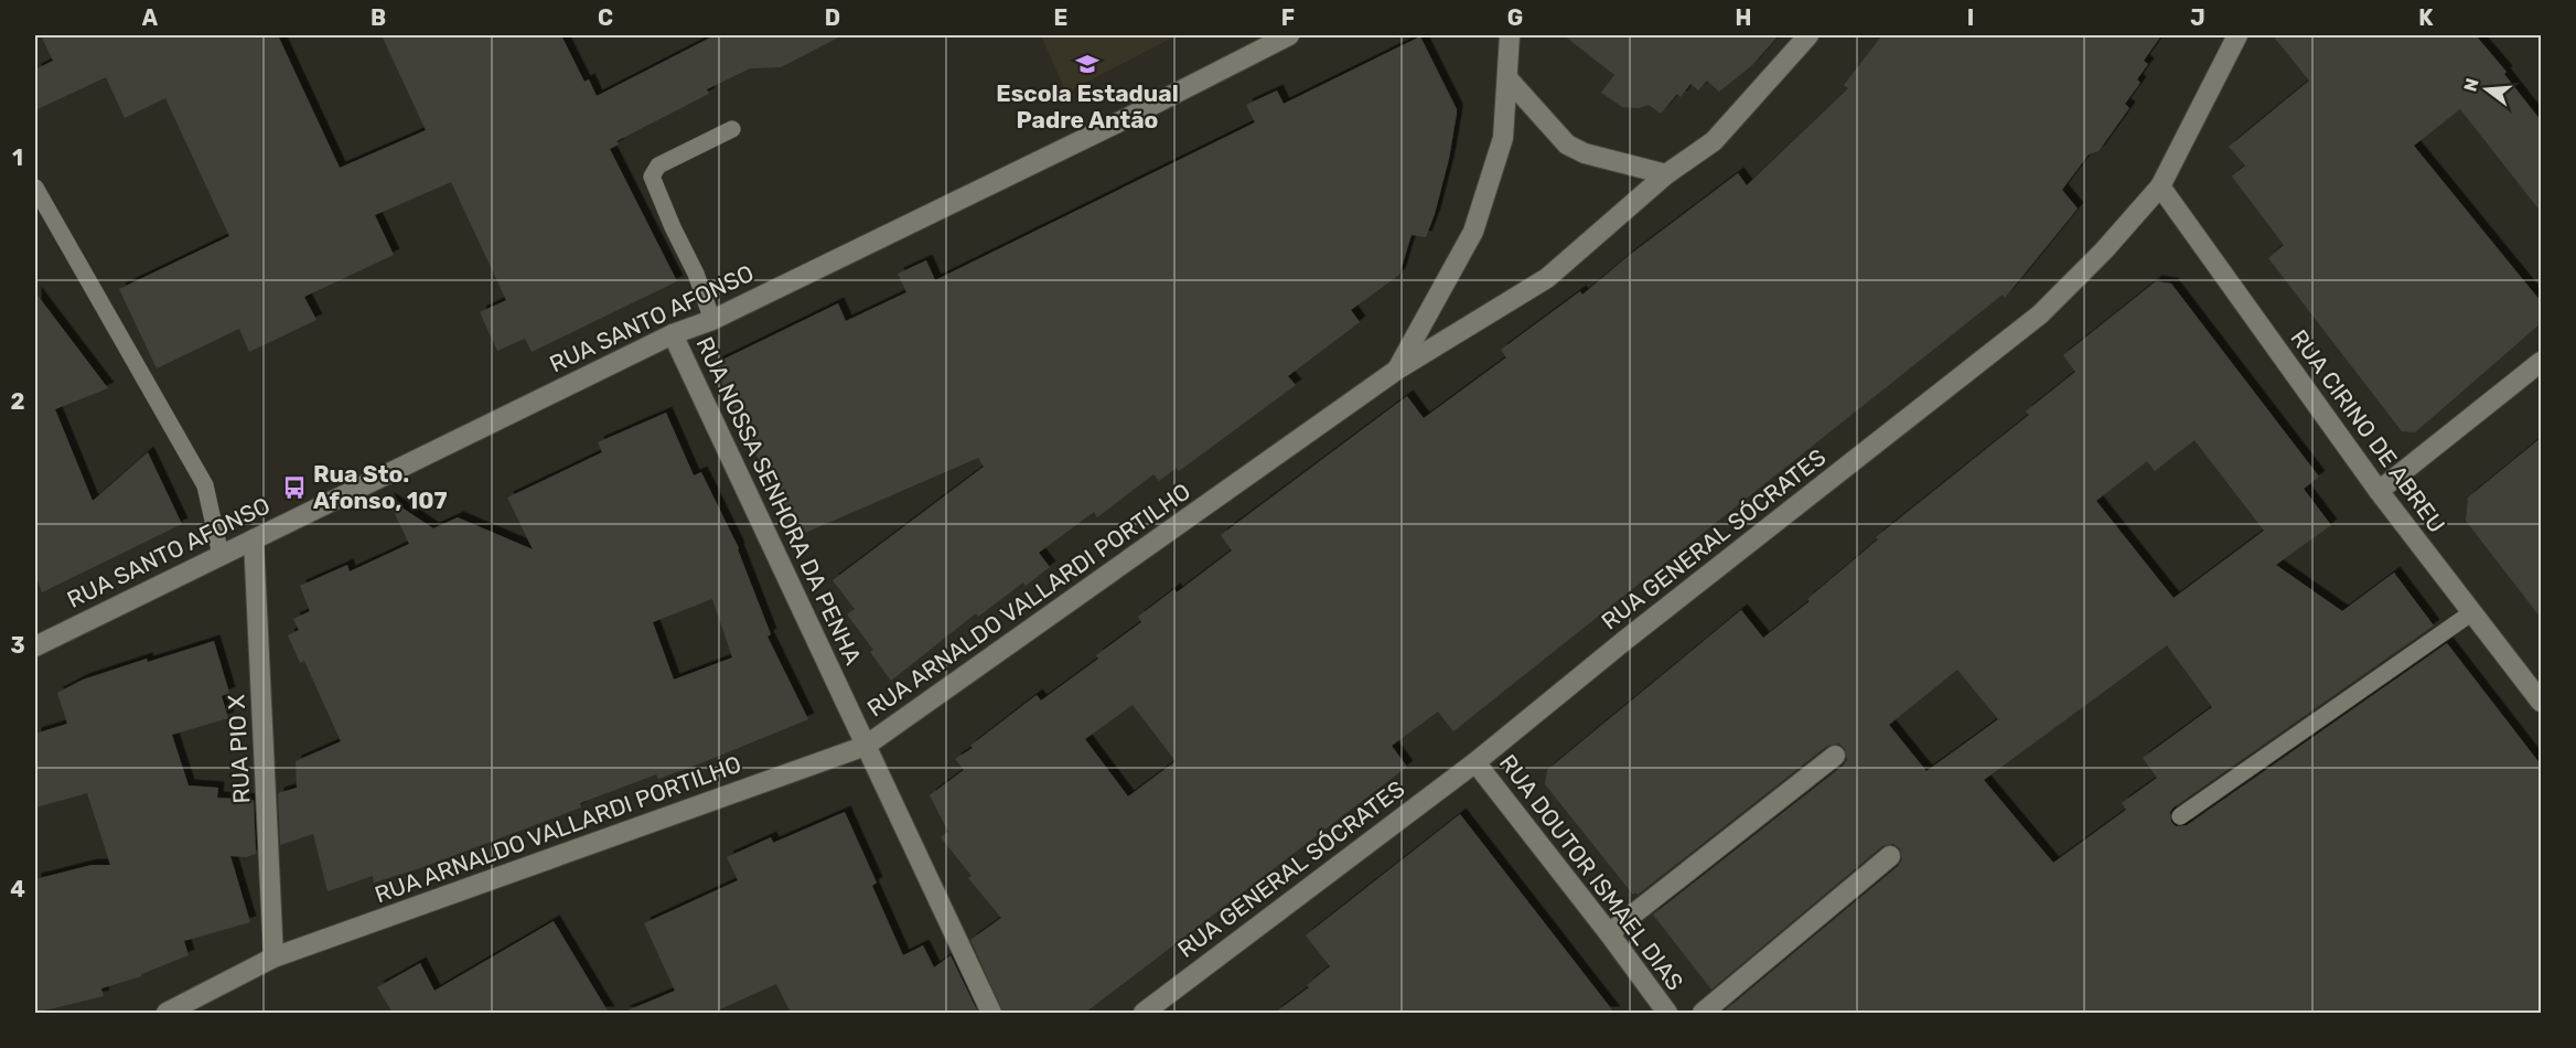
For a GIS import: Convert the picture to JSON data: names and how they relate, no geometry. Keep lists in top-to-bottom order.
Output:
{
  "streets": {
    "street": [
      "RUA SANTO AFONSO",
      "RUA CIRINO DE ABREU",
      "RUA NOSSA SENHORA DA PENHA",
      "RUA GENERAL SÓCRATES",
      "RUA ARNALDO VALLARDI PORTILHO",
      "RUA PIO X",
      "RUA DOUTOR ISMAEL DIAS"
    ]
  },
  "crossings": [
    ["RUA SANTO AFONSO", "RUA NOSSA SENHORA DA PENHA"],
    ["RUA SANTO AFONSO", "RUA PIO X"],
    ["RUA CIRINO DE ABREU", "RUA GENERAL SÓCRATES"],
    ["RUA NOSSA SENHORA DA PENHA", "RUA ARNALDO VALLARDI PORTILHO"],
    ["RUA GENERAL SÓCRATES", "RUA DOUTOR ISMAEL DIAS"],
    ["RUA ARNALDO VALLARDI PORTILHO", "RUA PIO X"]
  ],
  "places": {
    "school or university": ["Escola Estadual Padre Antão"],
    "bus stop": ["Rua Sto. Afonso, 107"]
  },
  "north": "left",
  "grid": {
    "columns": [
      "A",
      "B",
      "C",
      "D",
      "E",
      "F",
      "G",
      "H",
      "I",
      "J",
      "K"
    ],
    "rows": [
      "1",
      "2",
      "3",
      "4"
    ]
  }
}
